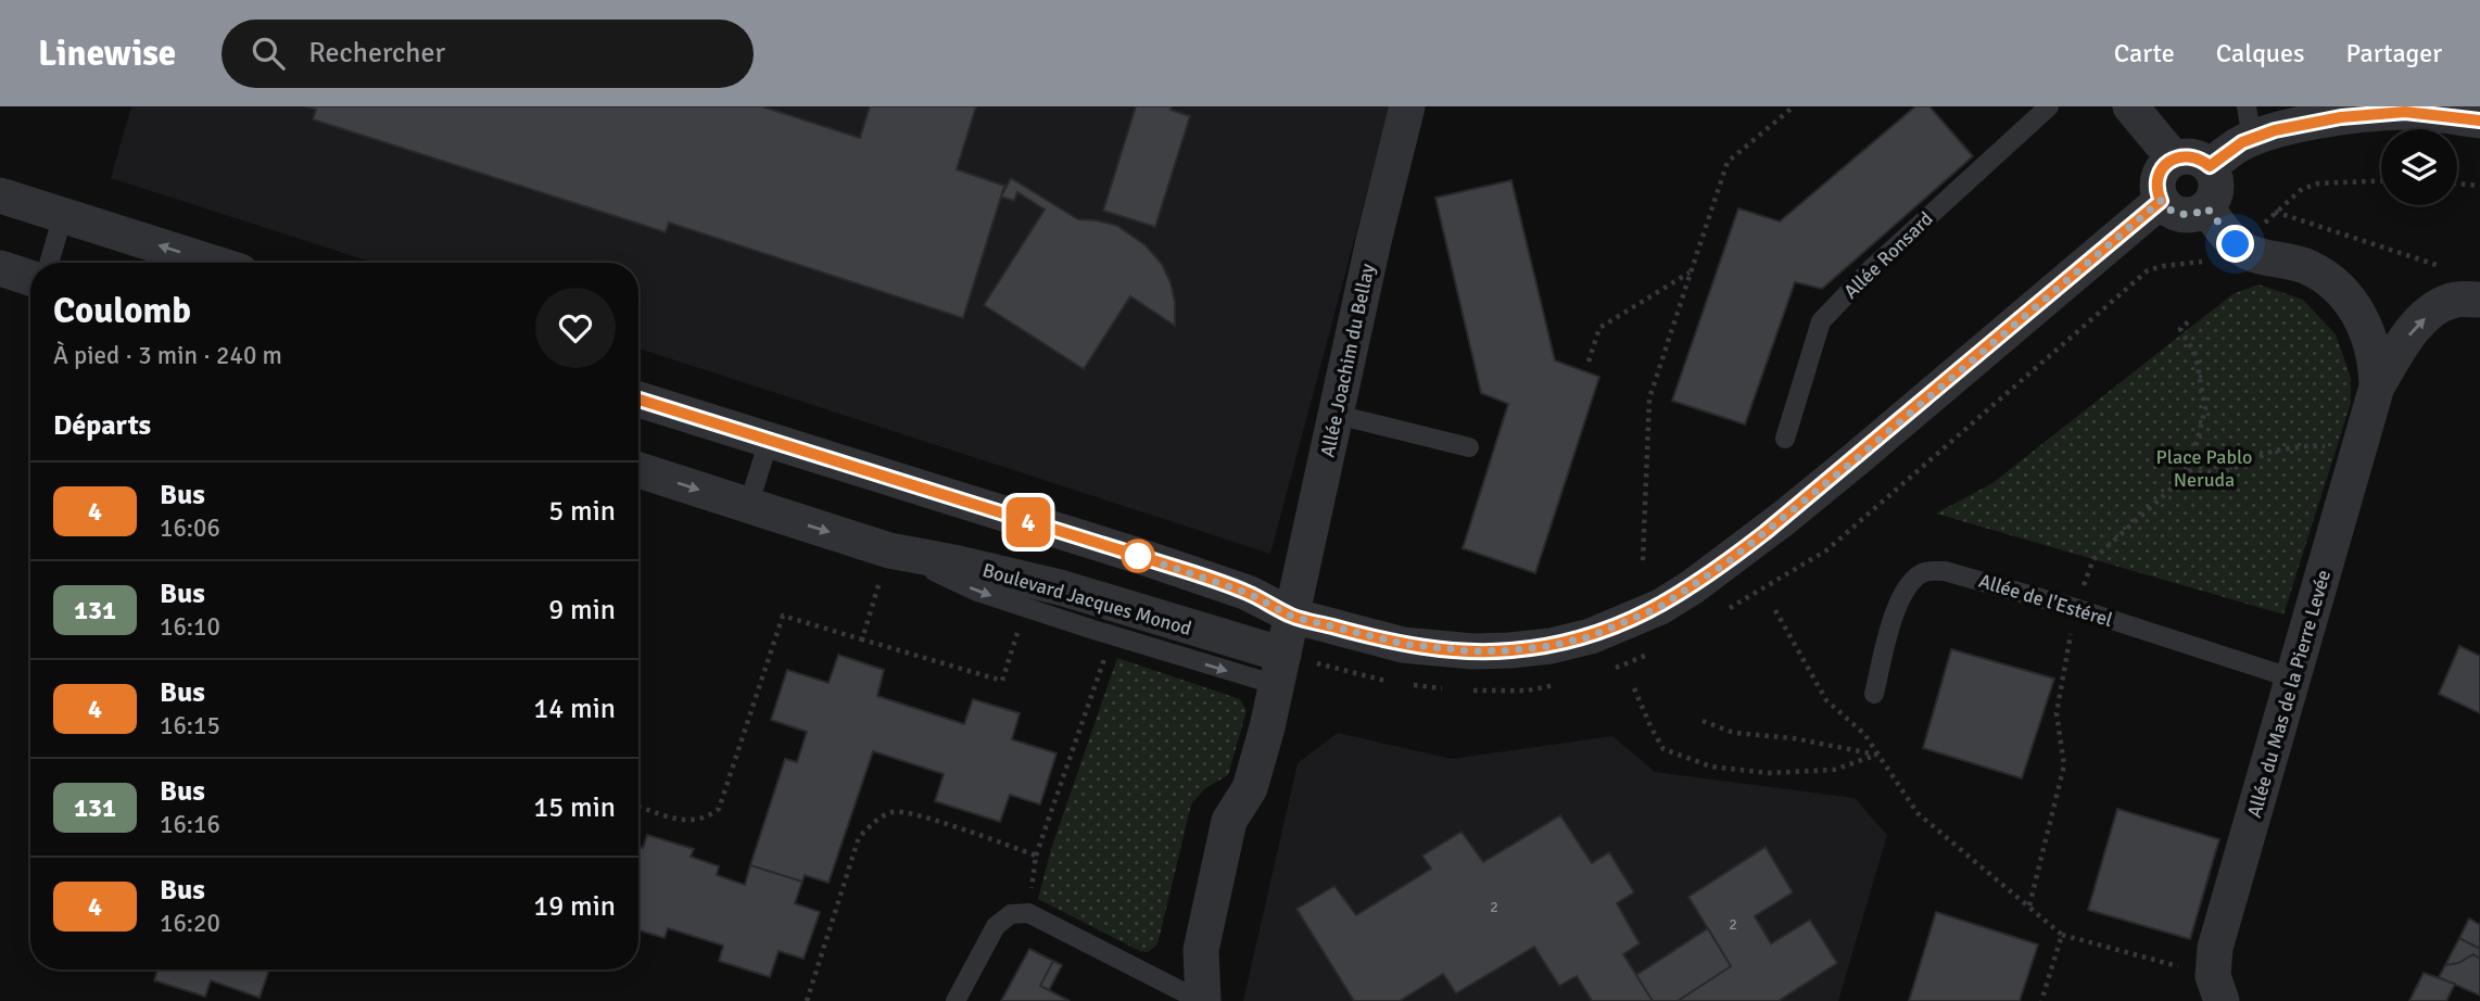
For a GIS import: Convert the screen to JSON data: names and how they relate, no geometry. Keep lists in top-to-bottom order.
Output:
{
  "streets": {
    "street": ["Allée Joachim du Bellay", "Boulevard Jacques Monod", "Allée du Mas de la Pierre Levée"],
    "lane": ["Allée Ronsard", "Allée de l'Estérel"]
  },
  "crossings": [
    ["Allée Joachim du Bellay", "Boulevard Jacques Monod"],
    ["Allée de l'Estérel", "Allée du Mas de la Pierre Levée"]
  ],
  "parks": ["Place Pablo Neruda"],
  "lines": ["bus line 4"],
  "house_numbers": ["2", "2"],
  "page": {
    "header": "Linewise",
    "search": "Rechercher",
    "nav": ["Carte", "Calques", "Partager"],
    "on_map": "4",
    "heading": [
      ["Coulomb", "À pied · 3 min · 240 m"],
      "Départs"
    ],
    "list": [
      {
        "mark": "4",
        "name": "Bus",
        "note": "16:06",
        "value": "5 min"
      },
      {
        "mark": "131",
        "name": "Bus",
        "note": "16:10",
        "value": "9 min"
      },
      {
        "mark": "4",
        "name": "Bus",
        "note": "16:15",
        "value": "14 min"
      },
      {
        "mark": "131",
        "name": "Bus",
        "note": "16:16",
        "value": "15 min"
      },
      {
        "mark": "4",
        "name": "Bus",
        "note": "16:20",
        "value": "19 min"
      }
    ]
  }
}
